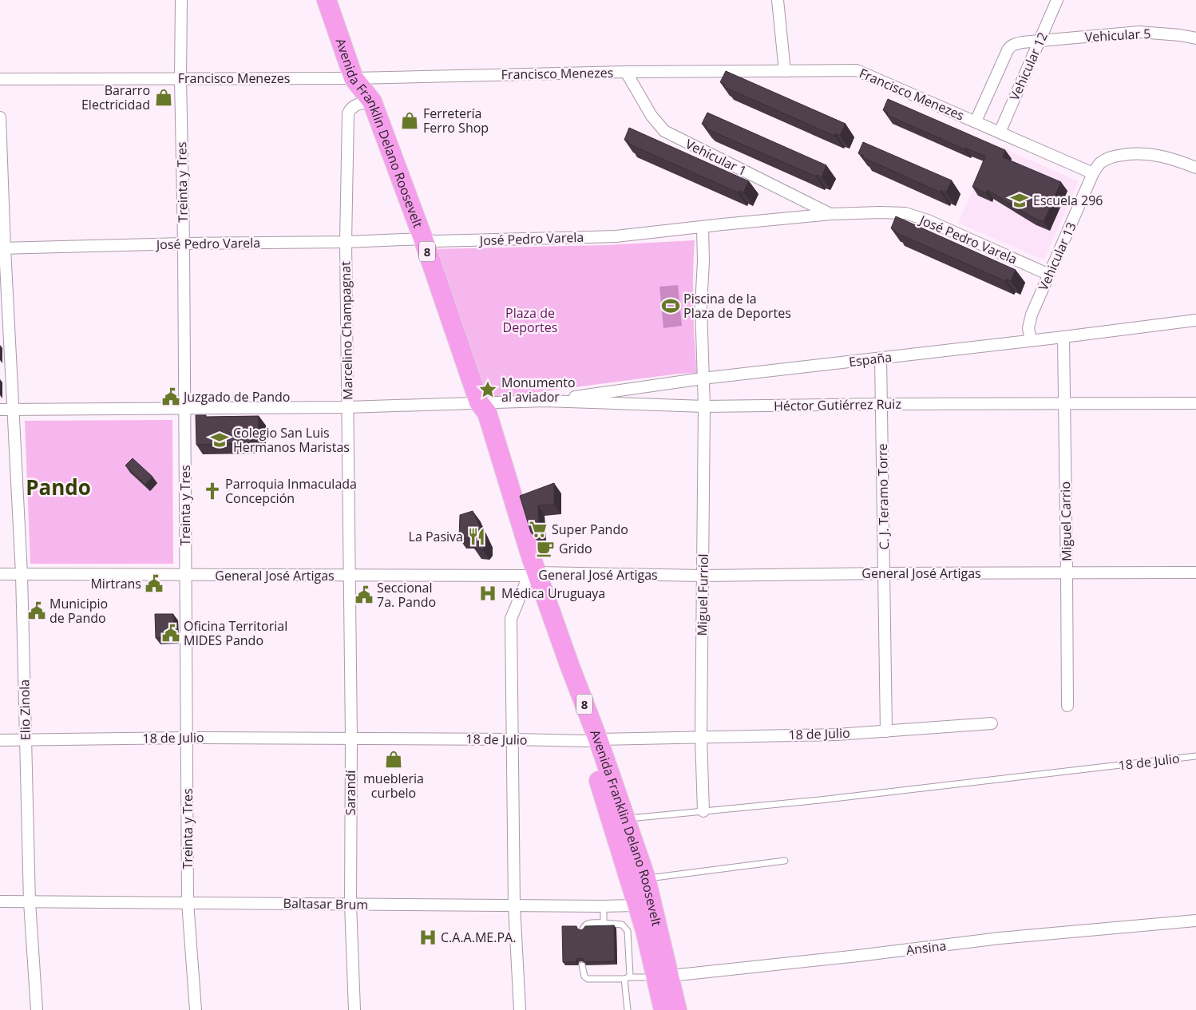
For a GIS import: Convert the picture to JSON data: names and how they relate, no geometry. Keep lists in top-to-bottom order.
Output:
{
  "streets": {
    "highway": ["Avenida Franklin Delano Roosevelt", "8"],
    "street": [
      "Vehicular 5",
      "Vehicular 12",
      "Francisco Menezes",
      "Vehicular 1",
      "Treinta y Tres",
      "José Pedro Varela",
      "Vehicular 13",
      "Marcelino Champagnat",
      "España",
      "Héctor Gutiérrez Ruiz",
      "C. J. Teramo Torre",
      "Miguel Carrio",
      "General José Artigas",
      "Miguel Furriol",
      "Elio Zinola",
      "18 de Julio",
      "Sarandí",
      "Baltasar Brum",
      "Ansina"
    ]
  },
  "crossings": [
    ["Vehicular 5", "Vehicular 12"],
    ["Vehicular 5", "Francisco Menezes"],
    ["Vehicular 12", "Francisco Menezes"],
    ["Francisco Menezes", "Avenida Franklin Delano Roosevelt"],
    ["Francisco Menezes", "Vehicular 1"],
    ["Francisco Menezes", "Treinta y Tres"],
    ["Francisco Menezes", "Vehicular 13"],
    ["Avenida Franklin Delano Roosevelt", "José Pedro Varela"],
    ["Avenida Franklin Delano Roosevelt", "Marcelino Champagnat"],
    ["Avenida Franklin Delano Roosevelt", "Héctor Gutiérrez Ruiz"],
    ["Avenida Franklin Delano Roosevelt", "General José Artigas"],
    ["Avenida Franklin Delano Roosevelt", "18 de Julio"],
    ["Avenida Franklin Delano Roosevelt", "Baltasar Brum"],
    ["Avenida Franklin Delano Roosevelt", "Ansina"],
    ["Vehicular 1", "José Pedro Varela"],
    ["Treinta y Tres", "José Pedro Varela"],
    ["Treinta y Tres", "Héctor Gutiérrez Ruiz"],
    ["Treinta y Tres", "General José Artigas"],
    ["Treinta y Tres", "18 de Julio"],
    ["Treinta y Tres", "Baltasar Brum"],
    ["José Pedro Varela", "Vehicular 13"],
    ["José Pedro Varela", "Marcelino Champagnat"],
    ["José Pedro Varela", "Miguel Furriol"],
    ["José Pedro Varela", "Elio Zinola"],
    ["Vehicular 13", "España"],
    ["Marcelino Champagnat", "Héctor Gutiérrez Ruiz"],
    ["Marcelino Champagnat", "General José Artigas"],
    ["Marcelino Champagnat", "Sarandí"],
    ["España", "Héctor Gutiérrez Ruiz"],
    ["España", "C. J. Teramo Torre"],
    ["España", "Miguel Carrio"],
    ["España", "Miguel Furriol"],
    ["Héctor Gutiérrez Ruiz", "C. J. Teramo Torre"],
    ["Héctor Gutiérrez Ruiz", "Miguel Carrio"],
    ["Héctor Gutiérrez Ruiz", "Miguel Furriol"],
    ["Héctor Gutiérrez Ruiz", "Elio Zinola"],
    ["C. J. Teramo Torre", "General José Artigas"],
    ["C. J. Teramo Torre", "18 de Julio"],
    ["Miguel Carrio", "General José Artigas"],
    ["General José Artigas", "Miguel Furriol"],
    ["General José Artigas", "Elio Zinola"],
    ["General José Artigas", "Sarandí"],
    ["Miguel Furriol", "18 de Julio"],
    ["Elio Zinola", "18 de Julio"],
    ["Elio Zinola", "Baltasar Brum"],
    ["18 de Julio", "Sarandí"],
    ["Sarandí", "Baltasar Brum"]
  ],
  "districts": ["Pando"],
  "parks": ["Plaza de Deportes"],
  "places": {
    "shop": ["Bararro Electricidad", "Ferretería Ferro Shop", "muebleria curbelo"],
    "school or university": ["Escuela 296", "Colegio San Luis Hermanos Maristas"],
    "sports": ["Piscina de la Plaza de Deportes"],
    "place": ["Monumento al aviador"],
    "public building": [
      "Juzgado de Pando",
      "Mirtrans",
      "Seccional 7a. Pando",
      "Municipio de Pando",
      "Oficina Territorial MIDES Pando"
    ],
    "church": ["Parroquia Inmaculada Concepción"],
    "supermarket": ["Super Pando"],
    "restaurant": ["La Pasiva"],
    "cafe": ["Grido"],
    "hospital": ["Médica Uruguaya", "C.A.A.ME.PA."]
  }
}
